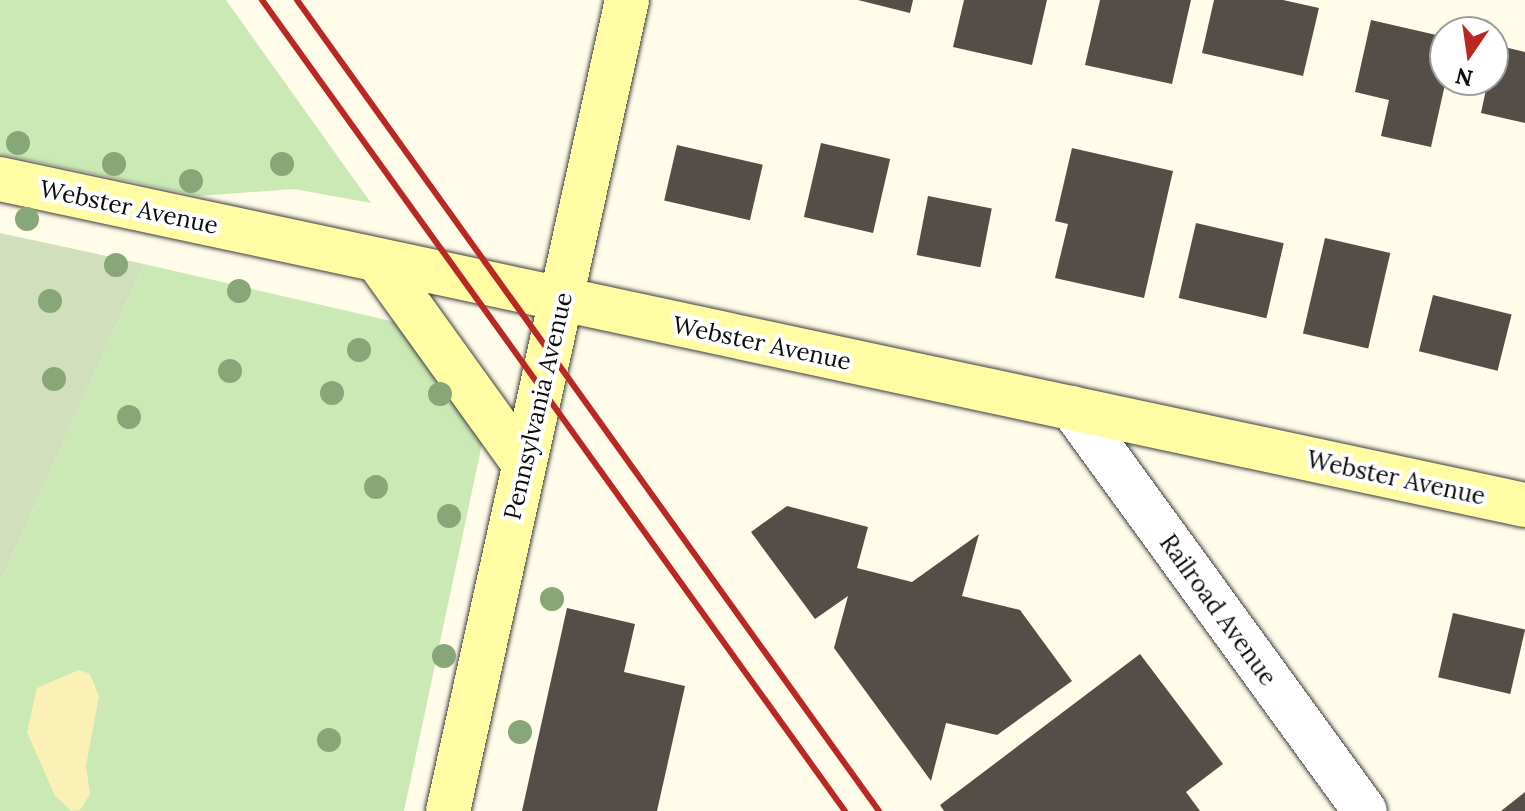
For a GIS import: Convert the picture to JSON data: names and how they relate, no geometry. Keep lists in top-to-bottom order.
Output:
{
  "streets": {
    "street": ["Webster Avenue", "Pennsylvania Avenue", "Railroad Avenue"]
  },
  "crossings": [
    ["Webster Avenue", "Pennsylvania Avenue"],
    ["Webster Avenue", "Railroad Avenue"]
  ],
  "north": "bottom"
}
